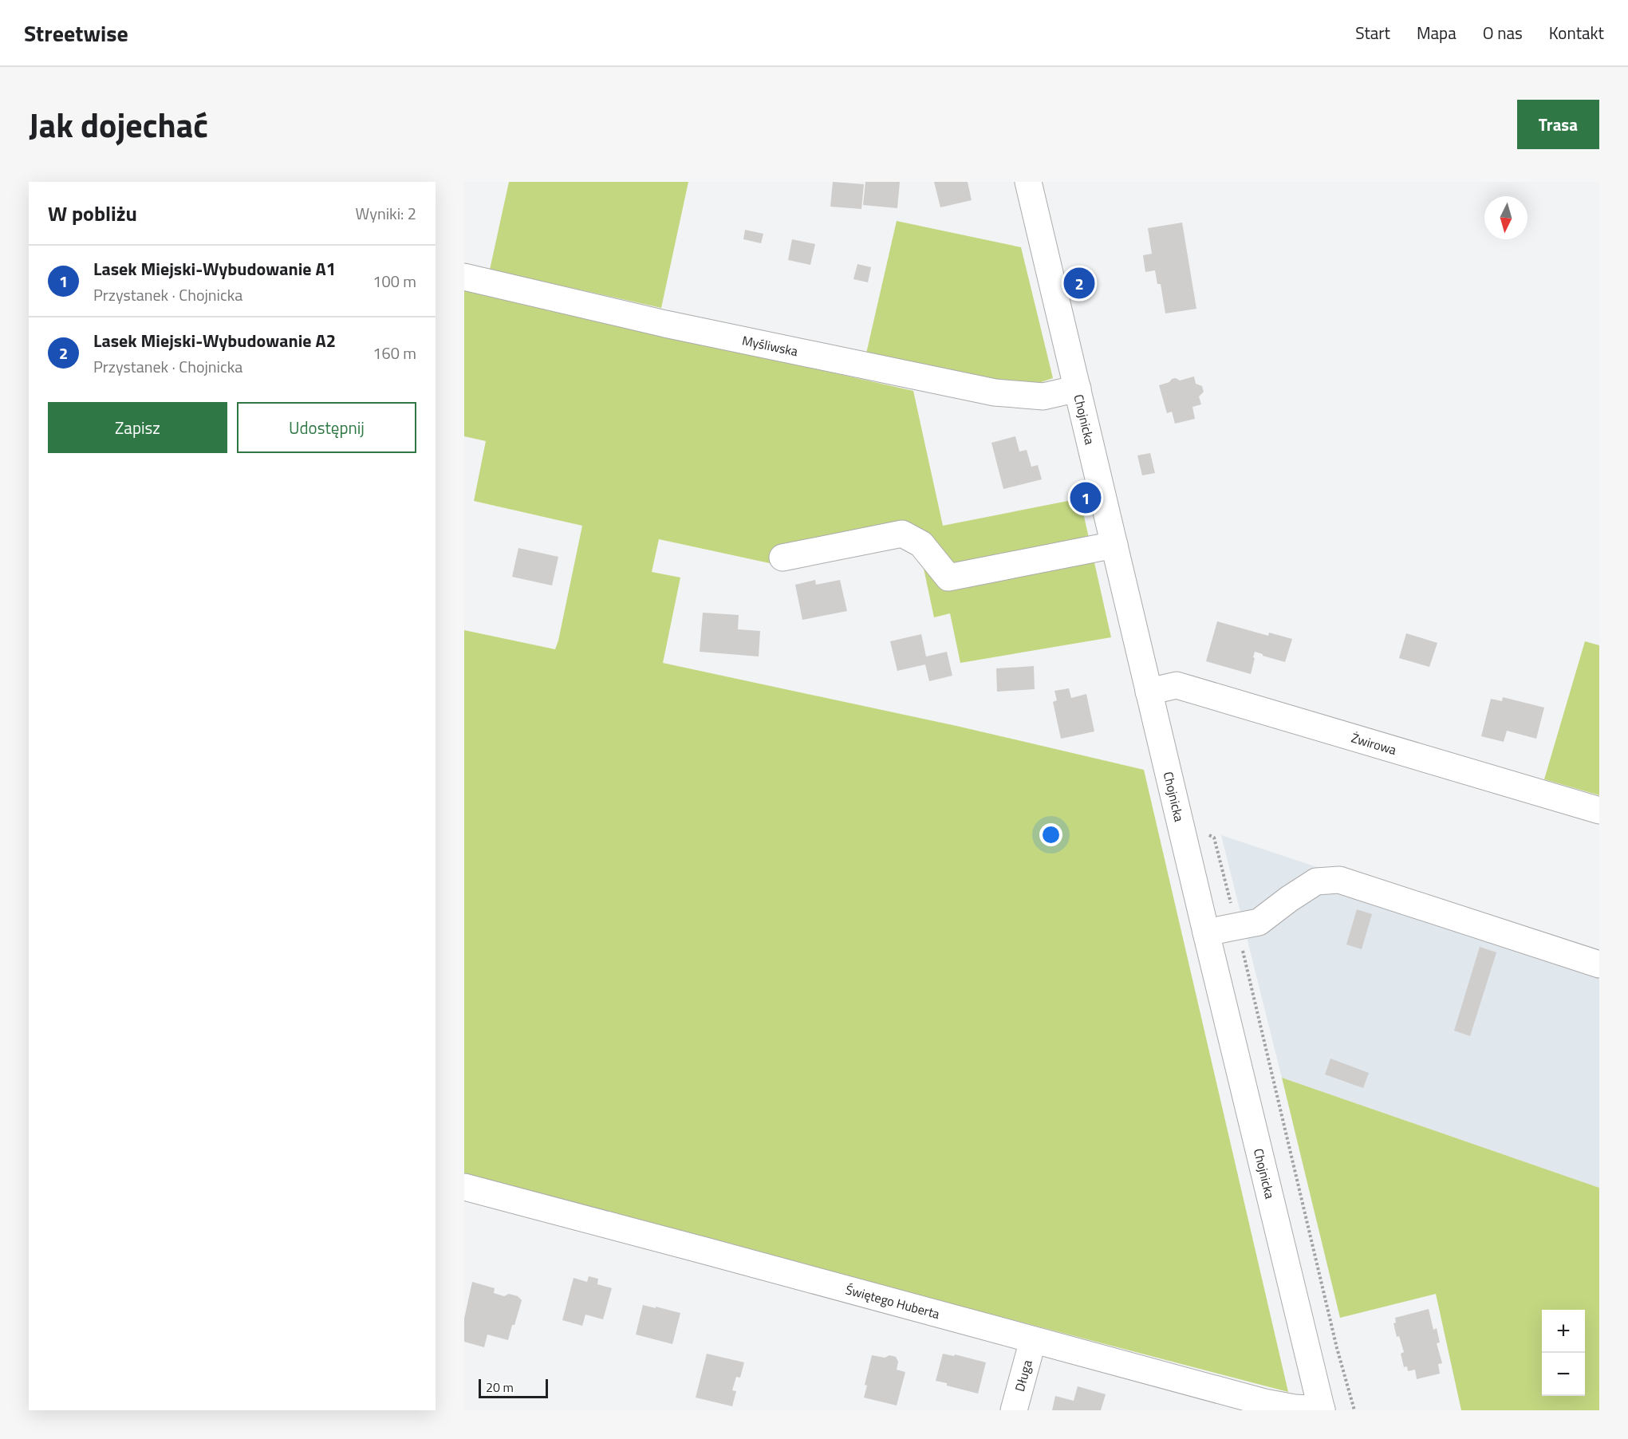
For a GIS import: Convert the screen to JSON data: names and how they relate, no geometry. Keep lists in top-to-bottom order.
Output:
{
  "streets": {
    "street": [
      "Myśliwska",
      "Chojnicka",
      "Żwirowa",
      "Świętego Huberta",
      "Długa"
    ]
  },
  "crossings": [
    ["Myśliwska", "Chojnicka"],
    ["Chojnicka", "Żwirowa"],
    ["Chojnicka", "Świętego Huberta"],
    ["Świętego Huberta", "Długa"]
  ],
  "scale_bar": "20 m",
  "north": "bottom",
  "page": {
    "header": "Streetwise",
    "nav": [
      "Start",
      "Mapa",
      "O nas",
      "Kontakt"
    ],
    "title": "Jak dojechać",
    "buttons": [
      "Trasa",
      ["Zapisz", "Udostępnij"]
    ],
    "heading": ["W pobliżu", "Wyniki: 2"],
    "list": [
      {
        "mark": "1",
        "name": "Lasek Miejski-Wybudowanie A1",
        "note": "Przystanek · Chojnicka",
        "value": "100 m"
      },
      {
        "mark": "2",
        "name": "Lasek Miejski-Wybudowanie A2",
        "note": "Przystanek · Chojnicka",
        "value": "160 m"
      }
    ],
    "pins": ["2", "1"],
    "map_buttons": ["+", "−"],
    "scale": "20 m"
  }
}
